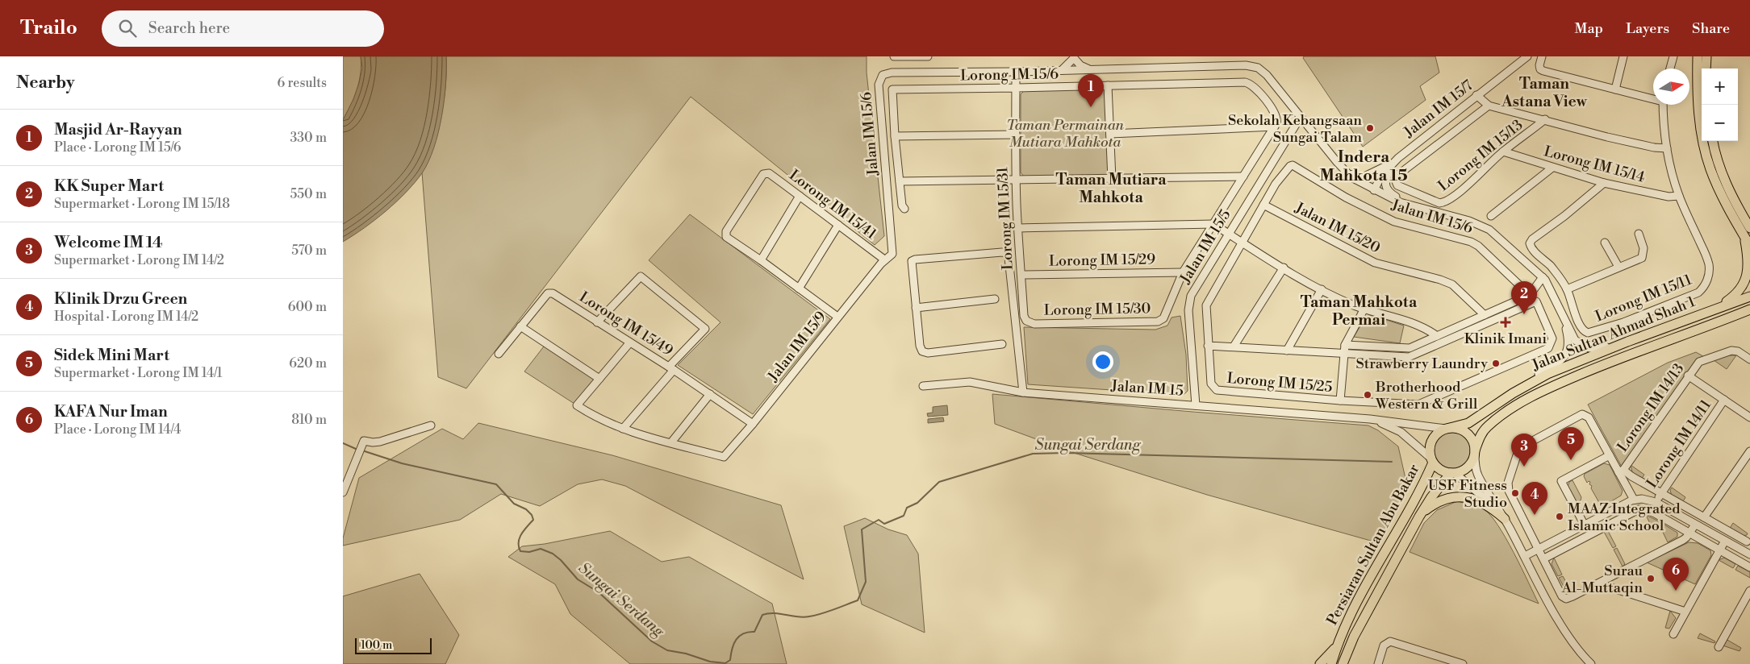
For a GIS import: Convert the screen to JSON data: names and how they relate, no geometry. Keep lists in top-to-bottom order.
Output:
{
  "streets": {
    "main road": ["Jalan Sultan Ahmad Shah 1", "Persiaran Sultan Abu Bakar"],
    "street": [
      "Lorong IM 15/6",
      "Jalan IM 15/7",
      "Jalan IM 15/6",
      "Lorong IM 15/13",
      "Lorong IM 15/14",
      "Lorong IM 15/41",
      "Lorong IM 15/31",
      "Jalan IM 15/20",
      "Jalan IM 15/5",
      "Lorong IM 15/29",
      "Lorong IM 15/11",
      "Lorong IM 15/30",
      "Lorong IM 15/49",
      "Jalan IM 15/9",
      "Lorong IM 15/25",
      "Jalan IM 15",
      "Lorong IM 14/13",
      "Lorong IM 14/11"
    ]
  },
  "crossings": [
    ["Lorong IM 15/6", "Lorong IM 15/31"],
    ["Lorong IM 15/6", "Lorong IM 15/30"],
    ["Jalan IM 15/7", "Jalan IM 15/6"],
    ["Jalan IM 15/6", "Lorong IM 15/31"],
    ["Jalan IM 15/6", "Jalan IM 15/20"],
    ["Jalan IM 15/6", "Jalan IM 15/5"],
    ["Jalan IM 15/6", "Jalan Sultan Ahmad Shah 1"],
    ["Jalan IM 15/6", "Jalan IM 15/9"],
    ["Lorong IM 15/13", "Lorong IM 15/14"],
    ["Lorong IM 15/14", "Lorong IM 15/11"],
    ["Lorong IM 15/41", "Jalan IM 15/9"],
    ["Lorong IM 15/31", "Lorong IM 15/29"],
    ["Lorong IM 15/31", "Lorong IM 15/30"],
    ["Jalan IM 15/5", "Jalan IM 15"],
    ["Lorong IM 15/29", "Lorong IM 15/30"],
    ["Lorong IM 15/49", "Jalan IM 15/9"],
    ["Jalan Sultan Ahmad Shah 1", "Jalan IM 15"],
    ["Jalan Sultan Ahmad Shah 1", "Persiaran Sultan Abu Bakar"],
    ["Jalan IM 15", "Persiaran Sultan Abu Bakar"]
  ],
  "districts": [
    "Taman Astana View",
    "Indera Mahkota 15",
    "Taman Mutiara Mahkota",
    "Taman Mahkota Permai"
  ],
  "water": ["Sungai Serdang"],
  "parks": ["Taman Permainan Mutiara Mahkota"],
  "places": {
    "other": [
      "Sekolah Kebangsaan Sungai Talam",
      "Strawberry Laundry",
      "Brotherhood Western & Grill",
      "USF Fitness Studio",
      "MAAZ Integrated Islamic School",
      "Surau Al-Muttaqin"
    ],
    "health": ["Klinik Imani"]
  },
  "scale_bar": "100 m",
  "north": "right",
  "page": {
    "header": "Trailo",
    "search": "Search here",
    "nav": ["Map", "Layers", "Share"],
    "heading": ["Nearby", "6 results"],
    "map_buttons": ["+", "−"],
    "pins": [
      "1",
      "2",
      "5",
      "3",
      "4",
      "6"
    ],
    "list": [
      {
        "mark": "1",
        "name": "Masjid Ar-Rayyan",
        "note": "Place · Lorong IM 15/6",
        "value": "330 m"
      },
      {
        "mark": "2",
        "name": "KK Super Mart",
        "note": "Supermarket · Lorong IM 15/18",
        "value": "550 m"
      },
      {
        "mark": "3",
        "name": "Welcome IM 14",
        "note": "Supermarket · Lorong IM 14/2",
        "value": "570 m"
      },
      {
        "mark": "4",
        "name": "Klinik Drzu Green",
        "note": "Hospital · Lorong IM 14/2",
        "value": "600 m"
      },
      {
        "mark": "5",
        "name": "Sidek Mini Mart",
        "note": "Supermarket · Lorong IM 14/1",
        "value": "620 m"
      },
      {
        "mark": "6",
        "name": "KAFA Nur Iman",
        "note": "Place · Lorong IM 14/4",
        "value": "810 m"
      }
    ],
    "scale": "100 m"
  }
}
